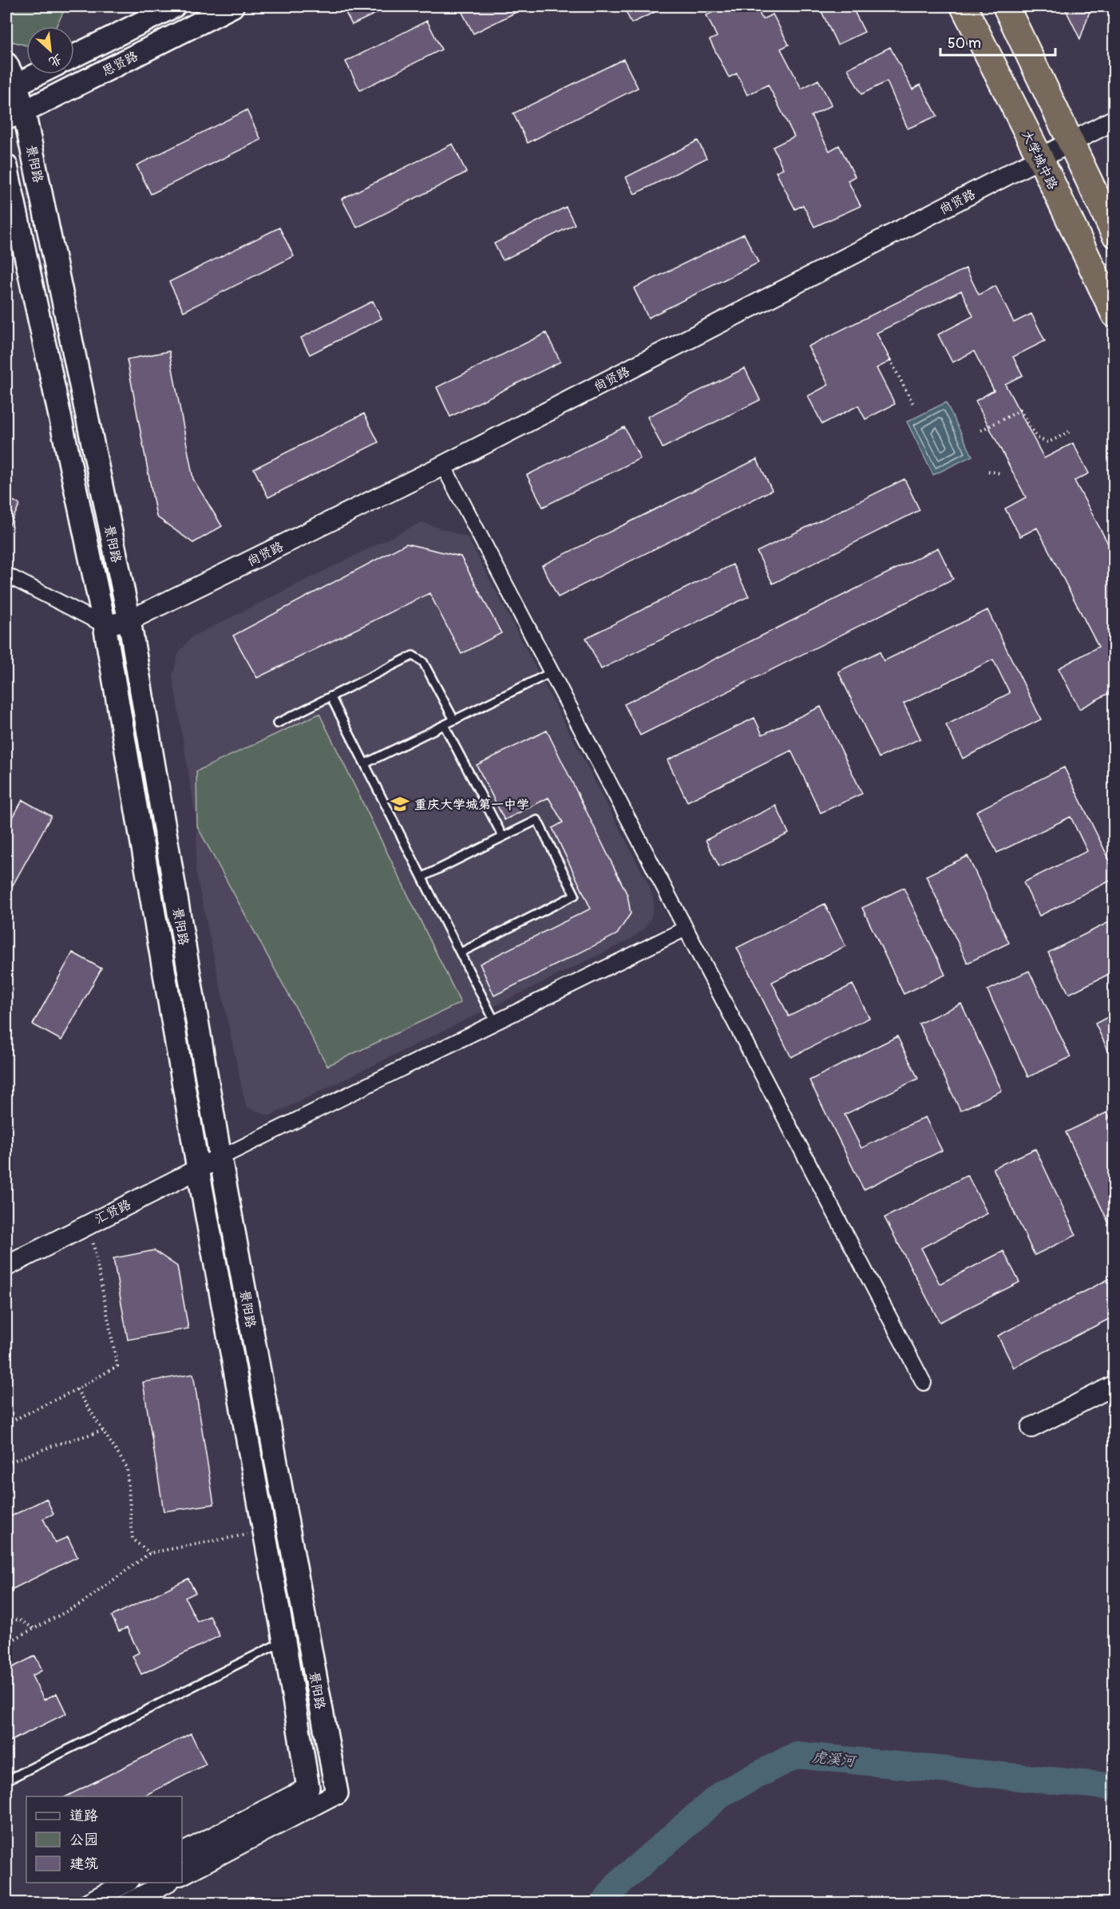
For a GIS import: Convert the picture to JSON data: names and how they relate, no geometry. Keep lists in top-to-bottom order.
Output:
{
  "streets": {
    "highway": ["大学城中路"],
    "main road": ["思贤路", "景阳路"],
    "street": ["尚贤路", "汇贤路"]
  },
  "crossings": [
    ["思贤路", "景阳路"],
    ["大学城中路", "尚贤路"],
    ["景阳路", "尚贤路"],
    ["景阳路", "汇贤路"]
  ],
  "water": ["虎溪河"],
  "places": {
    "school or university": ["重庆大学城第一中学"]
  },
  "legend": ["道路", "公园", "建筑"],
  "scale_bar": "50 m",
  "north": "bottom right"
}
